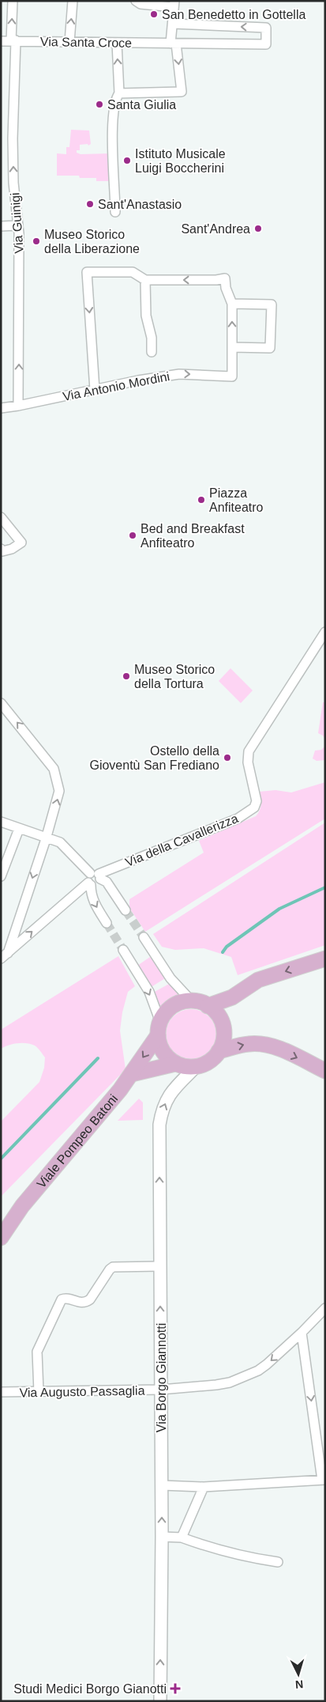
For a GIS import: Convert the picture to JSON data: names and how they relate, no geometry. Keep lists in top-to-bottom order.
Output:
{
  "streets": {
    "main road": ["Viale Pompeo Batoni"],
    "street": [
      "Via Santa Croce",
      "Via Guinigi",
      "Via Antonio Mordini",
      "Via della Cavallerizza",
      "Via Borgo Giannotti",
      "Via Augusto Passaglia"
    ]
  },
  "crossings": [
    ["Via Santa Croce", "Via Guinigi"],
    ["Via Guinigi", "Via Antonio Mordini"],
    ["Viale Pompeo Batoni", "Via Borgo Giannotti"],
    ["Via Borgo Giannotti", "Via Augusto Passaglia"]
  ],
  "one_way": [
    "Via Guinigi",
    "Via Antonio Mordini",
    "Via Borgo Giannotti",
    "Via Augusto Passaglia"
  ],
  "places": {
    "other": [
      "San Benedetto in Gottella",
      "Santa Giulia",
      "Istituto Musicale Luigi Boccherini",
      "Sant'Anastasio",
      "Sant'Andrea",
      "Museo Storico della Liberazione",
      "Piazza Anfiteatro",
      "Bed and Breakfast Anfiteatro",
      "Museo Storico della Tortura",
      "Ostello della Gioventù San Frediano"
    ],
    "health": ["Studi Medici Borgo Gianotti"]
  },
  "north": "bottom"
}
